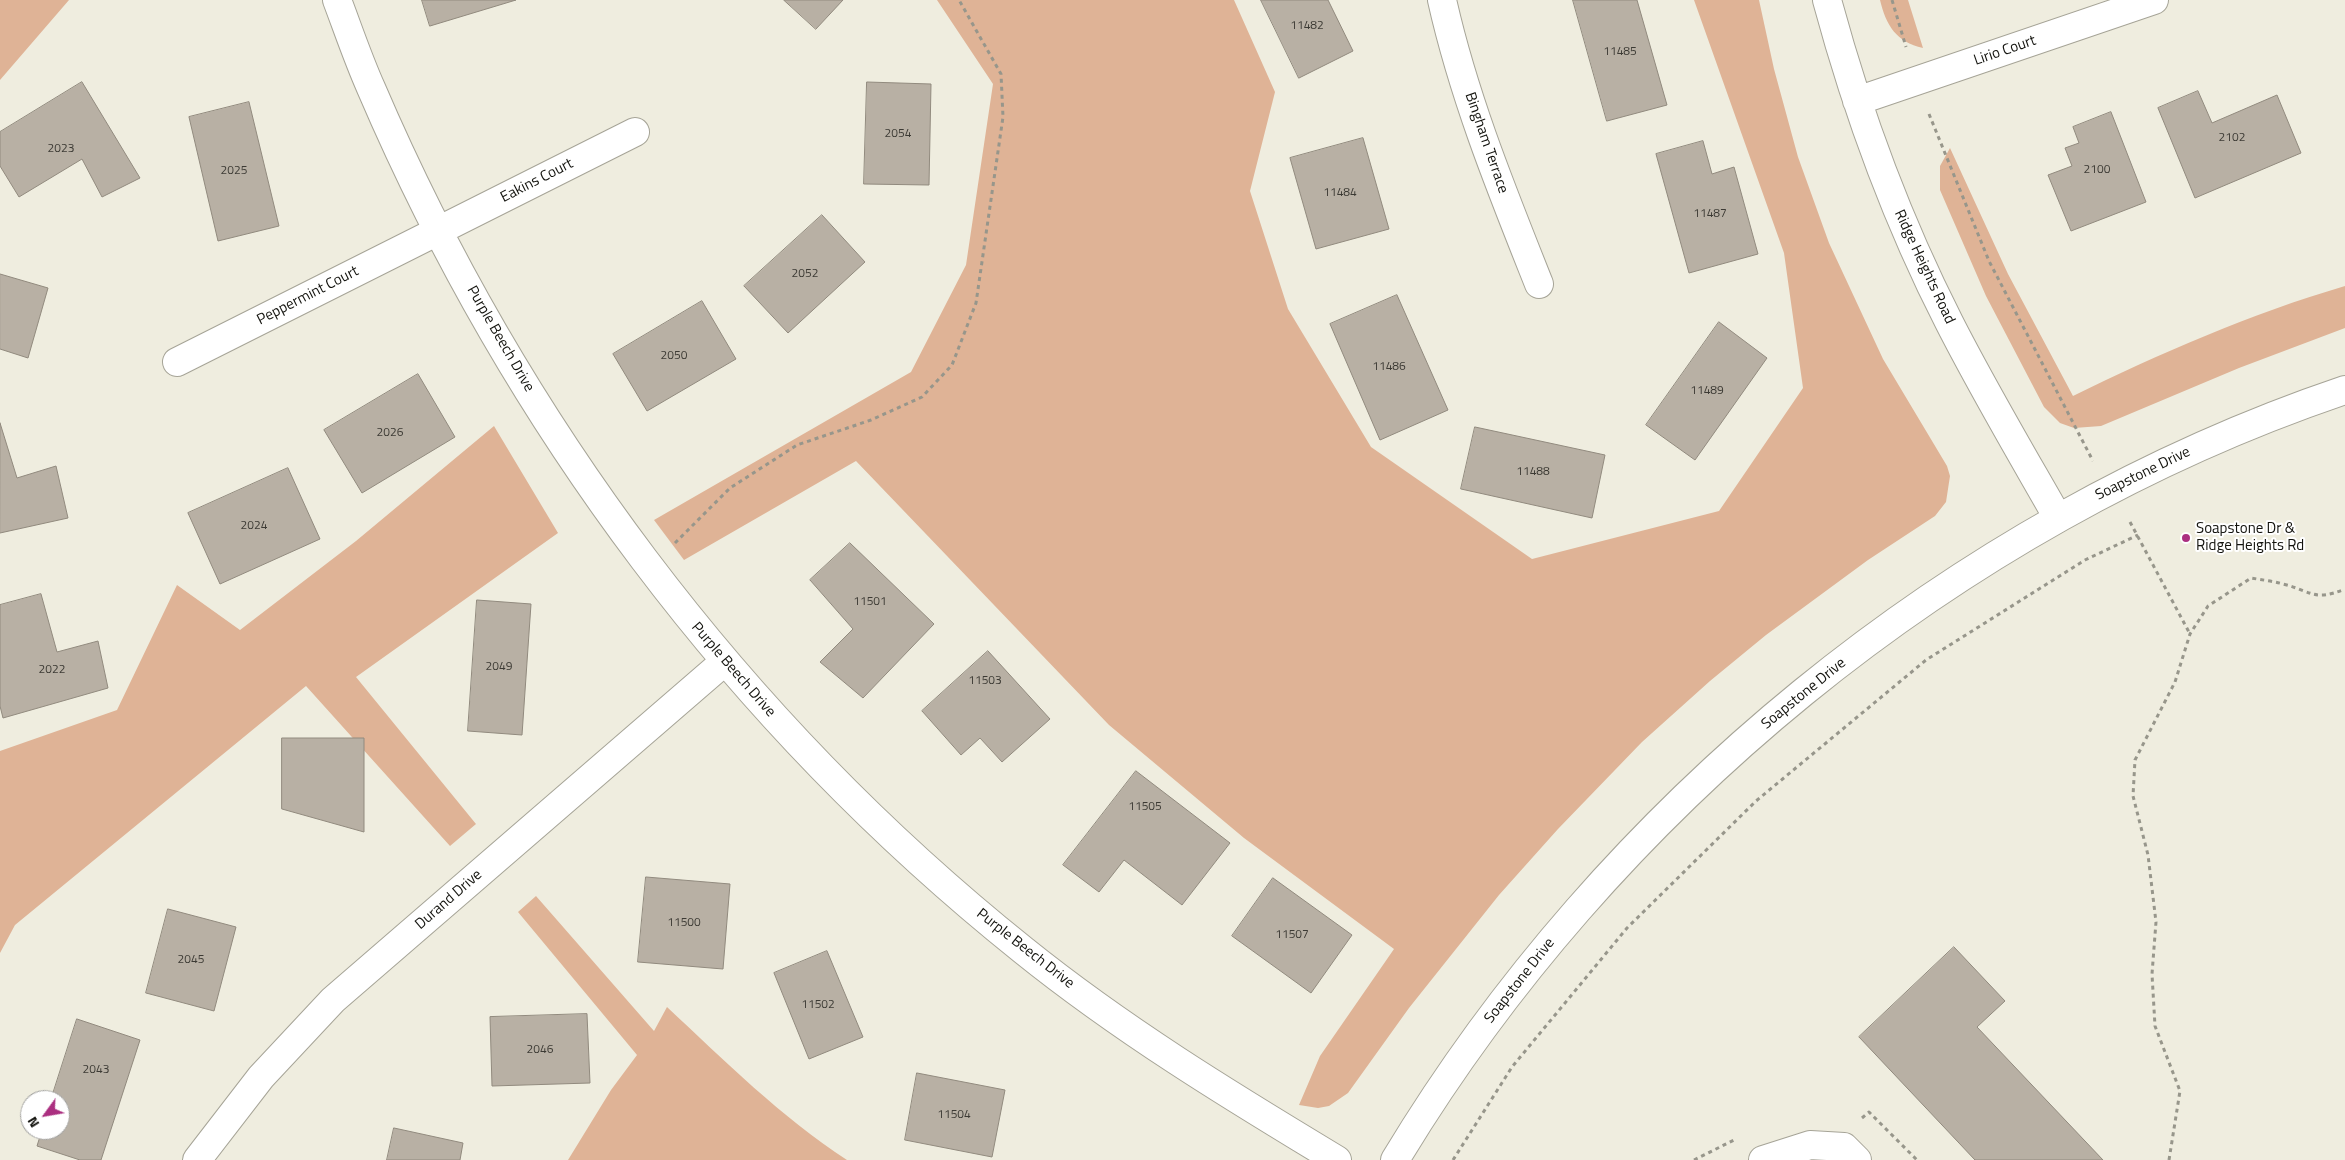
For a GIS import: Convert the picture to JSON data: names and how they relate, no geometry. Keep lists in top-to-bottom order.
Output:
{
  "streets": {
    "street": [
      "Lirio Court",
      "Bingham Terrace",
      "Eakins Court",
      "Ridge Heights Road",
      "Peppermint Court",
      "Purple Beech Drive",
      "Soapstone Drive",
      "Durand Drive"
    ]
  },
  "crossings": [
    ["Lirio Court", "Ridge Heights Road"],
    ["Eakins Court", "Peppermint Court"],
    ["Eakins Court", "Purple Beech Drive"],
    ["Ridge Heights Road", "Soapstone Drive"],
    ["Peppermint Court", "Purple Beech Drive"],
    ["Purple Beech Drive", "Durand Drive"]
  ],
  "places": ["Soapstone Dr & Ridge Heights Rd"],
  "house_numbers": [
    "11482",
    "11485",
    "2054",
    "2102",
    "2023",
    "2100",
    "2025",
    "11484",
    "11487",
    "2052",
    "2050",
    "11486",
    "11489",
    "2026",
    "11488",
    "2024",
    "11501",
    "2049",
    "2022",
    "11503",
    "11505",
    "11500",
    "11507",
    "2045",
    "11502",
    "2046",
    "2043",
    "11504"
  ],
  "north": "bottom left"
}
